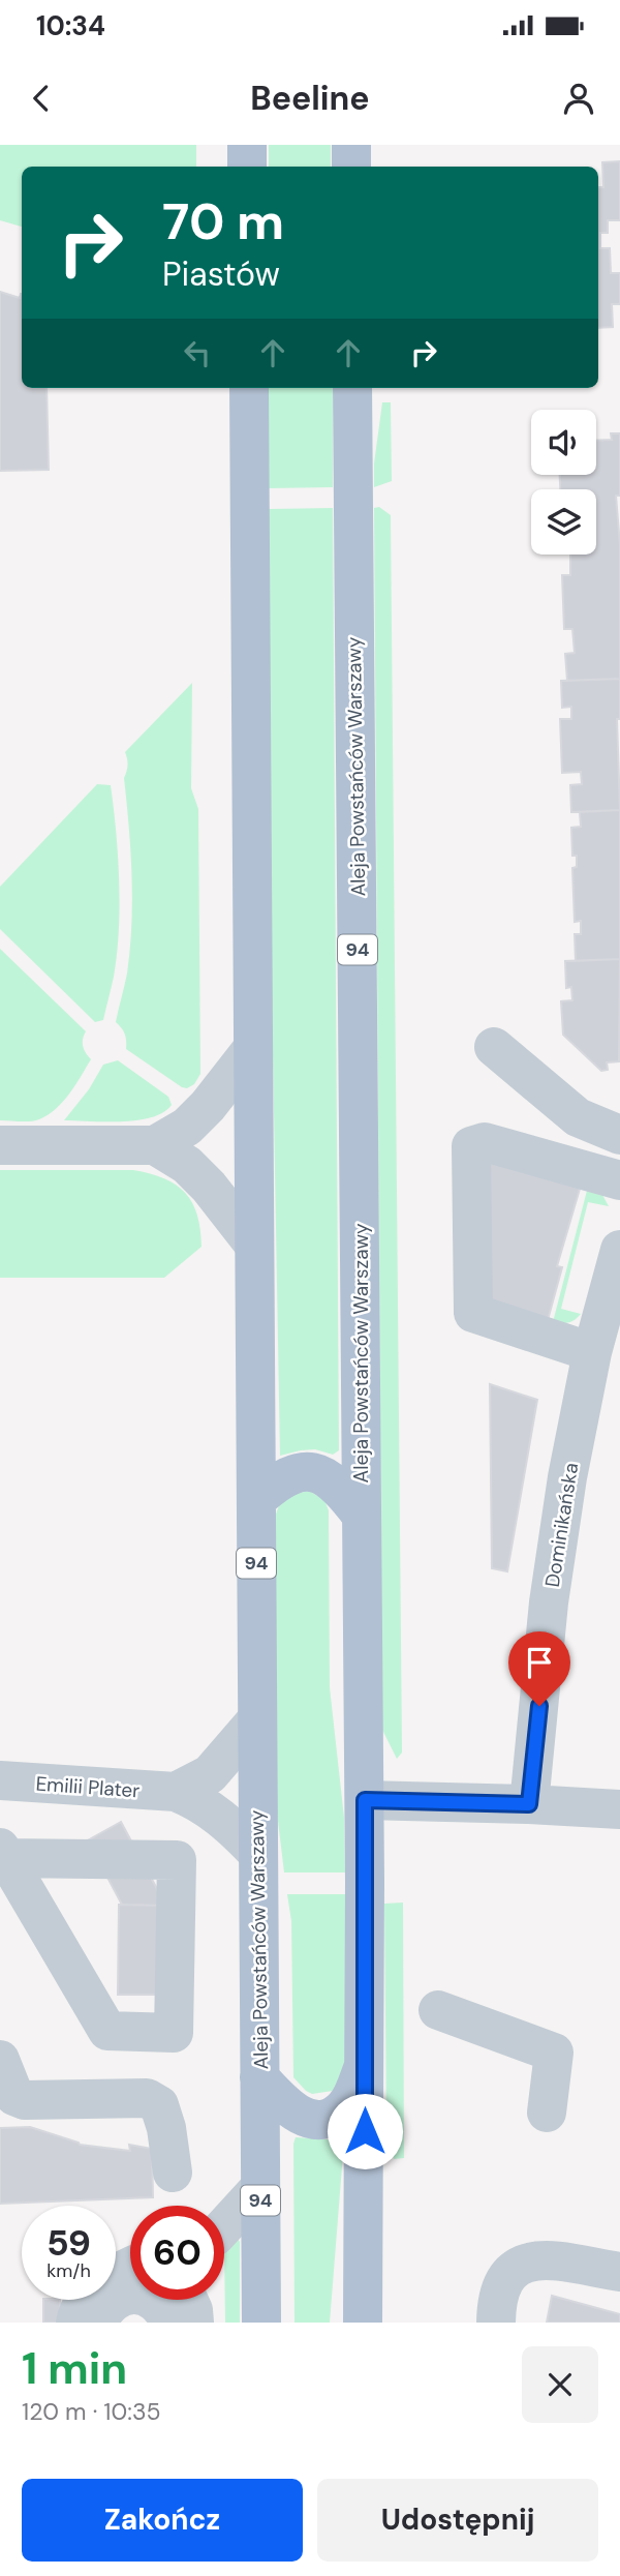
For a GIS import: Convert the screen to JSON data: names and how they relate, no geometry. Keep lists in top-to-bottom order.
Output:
{
  "streets": {
    "main road": ["Aleja Powstańców Warszawy", "94"],
    "street": ["Dominikańska", "Emilii Plater"]
  },
  "crossings": [
    ["Aleja Powstańców Warszawy", "Emilii Plater"]
  ],
  "page": {
    "status": "10:34",
    "header": "Beeline",
    "turn": ["70 m", "Piastów"],
    "speed": "59 km/h",
    "limit": "60",
    "heading": ["1 min", "120 m · 10:35"],
    "buttons": ["Zakończ", "Udostępnij"]
  }
}
